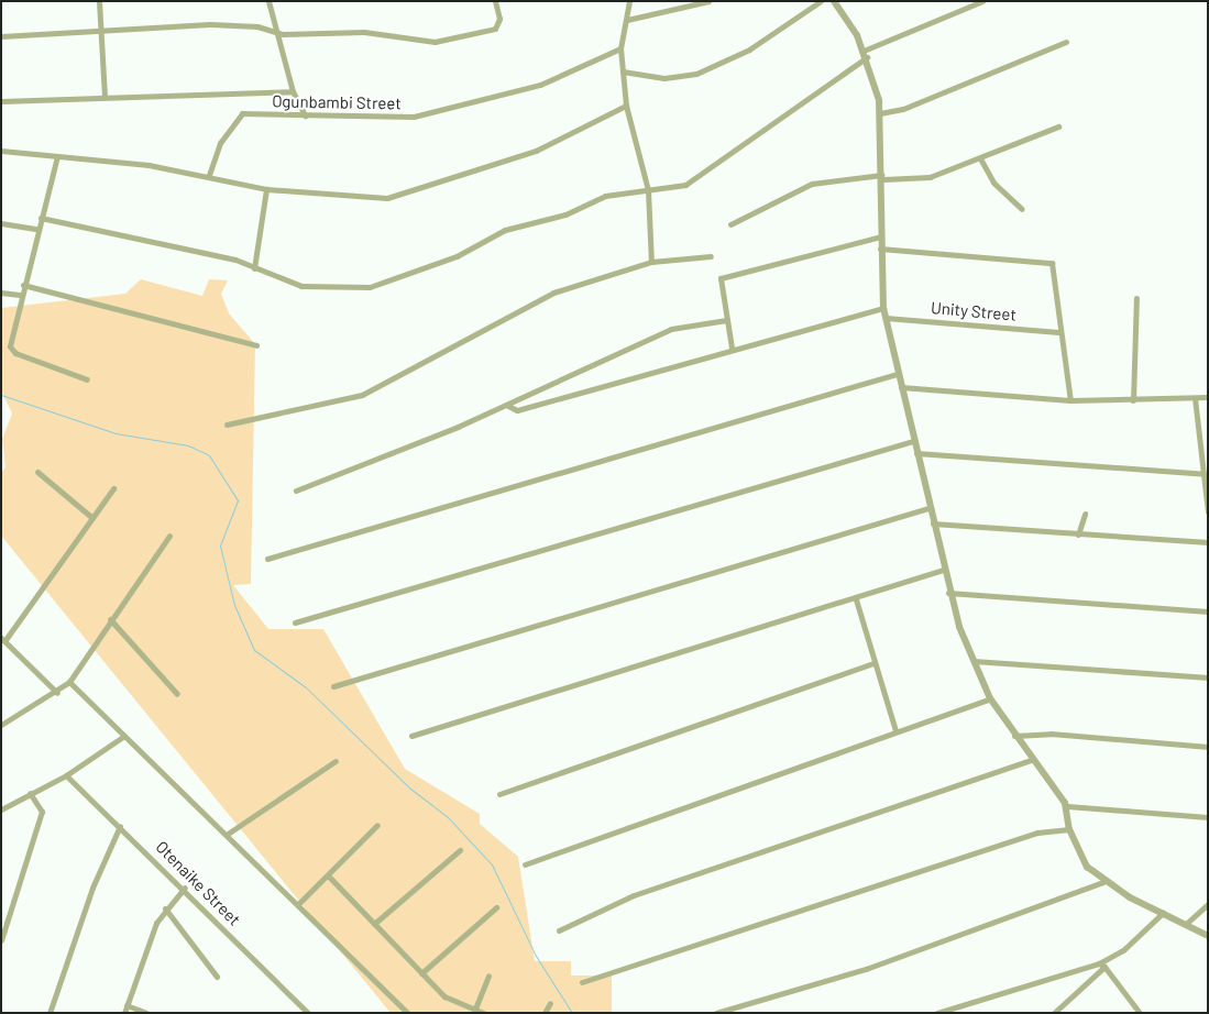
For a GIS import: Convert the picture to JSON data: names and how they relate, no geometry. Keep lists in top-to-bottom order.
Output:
{
  "streets": {
    "street": ["Ogunbambi Street", "Unity Street", "Otenaike Street"]
  }
}
